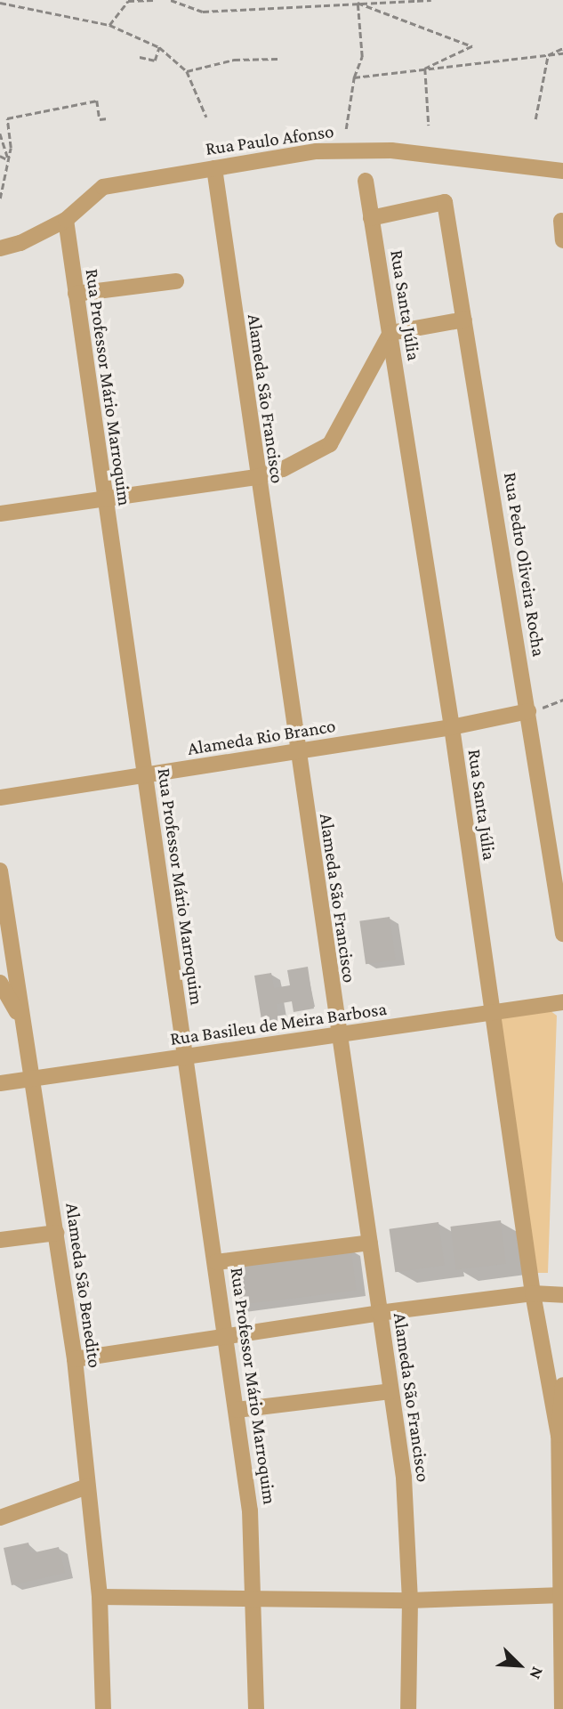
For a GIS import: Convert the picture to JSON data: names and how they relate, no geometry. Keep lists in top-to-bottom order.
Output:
{
  "streets": {
    "street": [
      "Rua Paulo Afonso",
      "Rua Santa Júlia",
      "Rua Professor Mário Marroquim",
      "Alameda São Francisco",
      "Rua Pedro Oliveira Rocha",
      "Alameda Rio Branco",
      "Rua Basileu de Meira Barbosa",
      "Alameda São Benedito"
    ]
  },
  "crossings": [
    ["Rua Paulo Afonso", "Rua Professor Mário Marroquim"],
    ["Rua Paulo Afonso", "Alameda São Francisco"],
    ["Rua Santa Júlia", "Rua Pedro Oliveira Rocha"],
    ["Rua Santa Júlia", "Alameda Rio Branco"],
    ["Rua Santa Júlia", "Rua Basileu de Meira Barbosa"],
    ["Rua Professor Mário Marroquim", "Alameda Rio Branco"],
    ["Rua Professor Mário Marroquim", "Rua Basileu de Meira Barbosa"],
    ["Alameda São Francisco", "Alameda Rio Branco"],
    ["Alameda São Francisco", "Rua Basileu de Meira Barbosa"],
    ["Rua Pedro Oliveira Rocha", "Alameda Rio Branco"],
    ["Rua Basileu de Meira Barbosa", "Alameda São Benedito"]
  ],
  "north": "bottom right"
}
